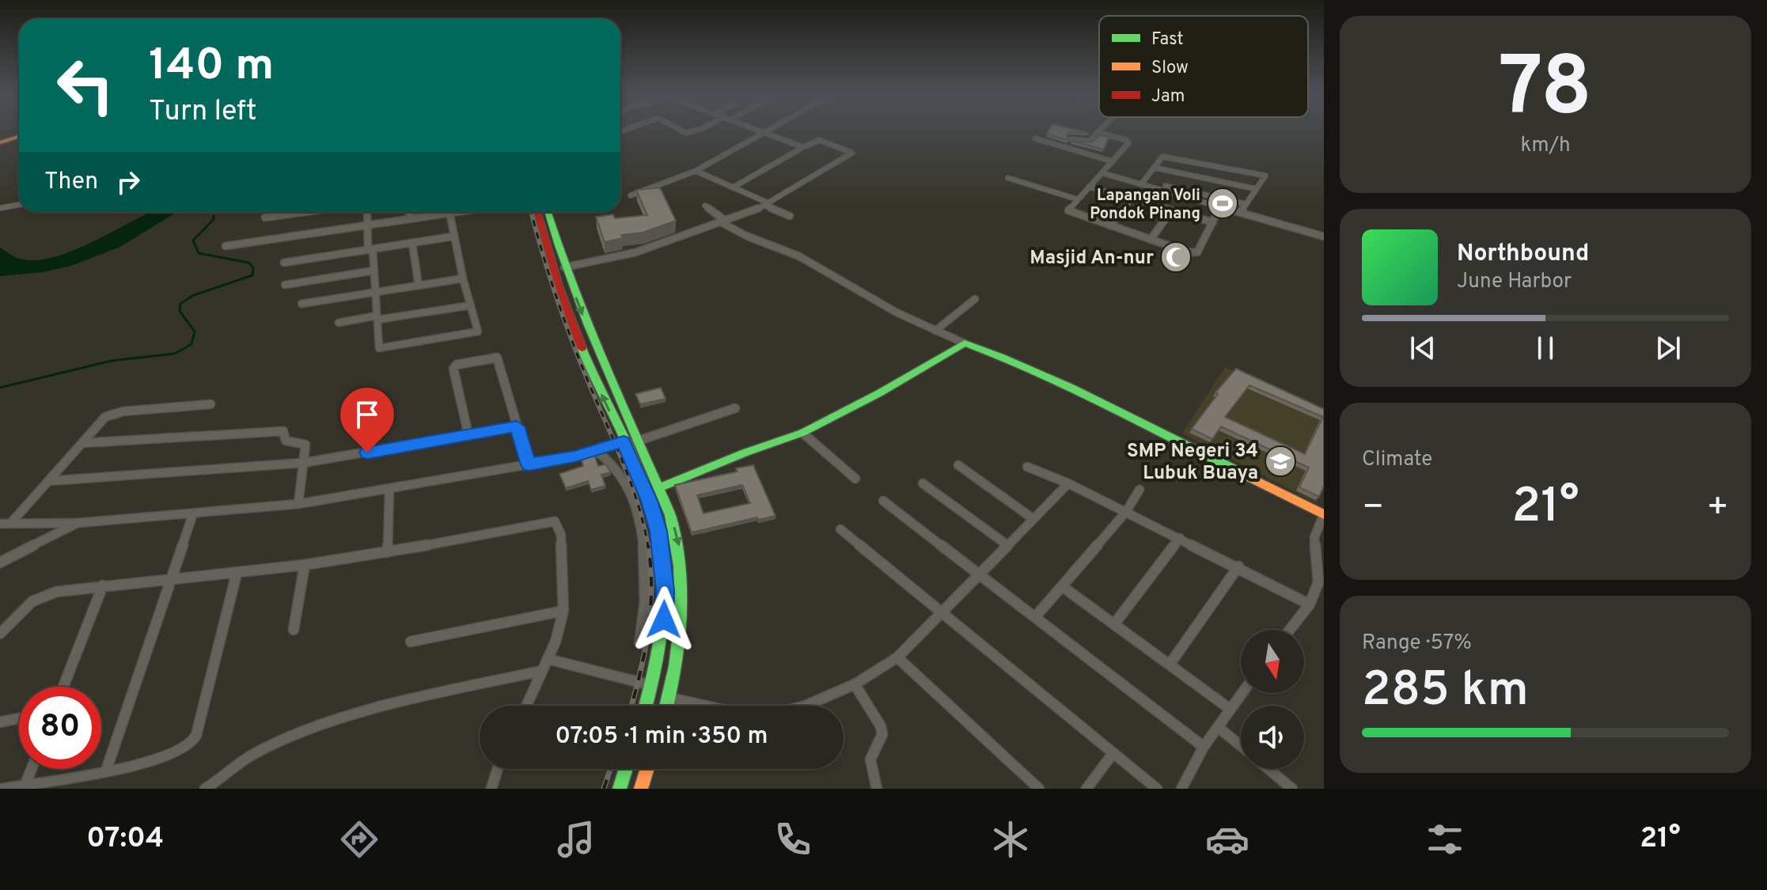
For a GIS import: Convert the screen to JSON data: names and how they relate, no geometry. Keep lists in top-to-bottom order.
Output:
{
  "places": {
    "sports": ["Lapangan Voli Pondok Pinang"],
    "mosque": ["Masjid An-nur"],
    "school or university": ["SMP Negeri 34 Lubuk Buaya"]
  },
  "legend": ["Fast", "Slow", "Jam"],
  "north": "bottom",
  "page": {
    "tile": [
      ["78", "km/h"],
      "Climate",
      ["Range · 57%", "285 km"]
    ],
    "turn": ["140 m", "Turn left"],
    "then": "Then",
    "song": ["Northbound", "June Harbor"],
    "heat": ["−", "21°", "+"],
    "limit": "80",
    "trip": "07:05 · 1 min · 350 m",
    "tabs": ["07:04", "21°"]
  }
}
